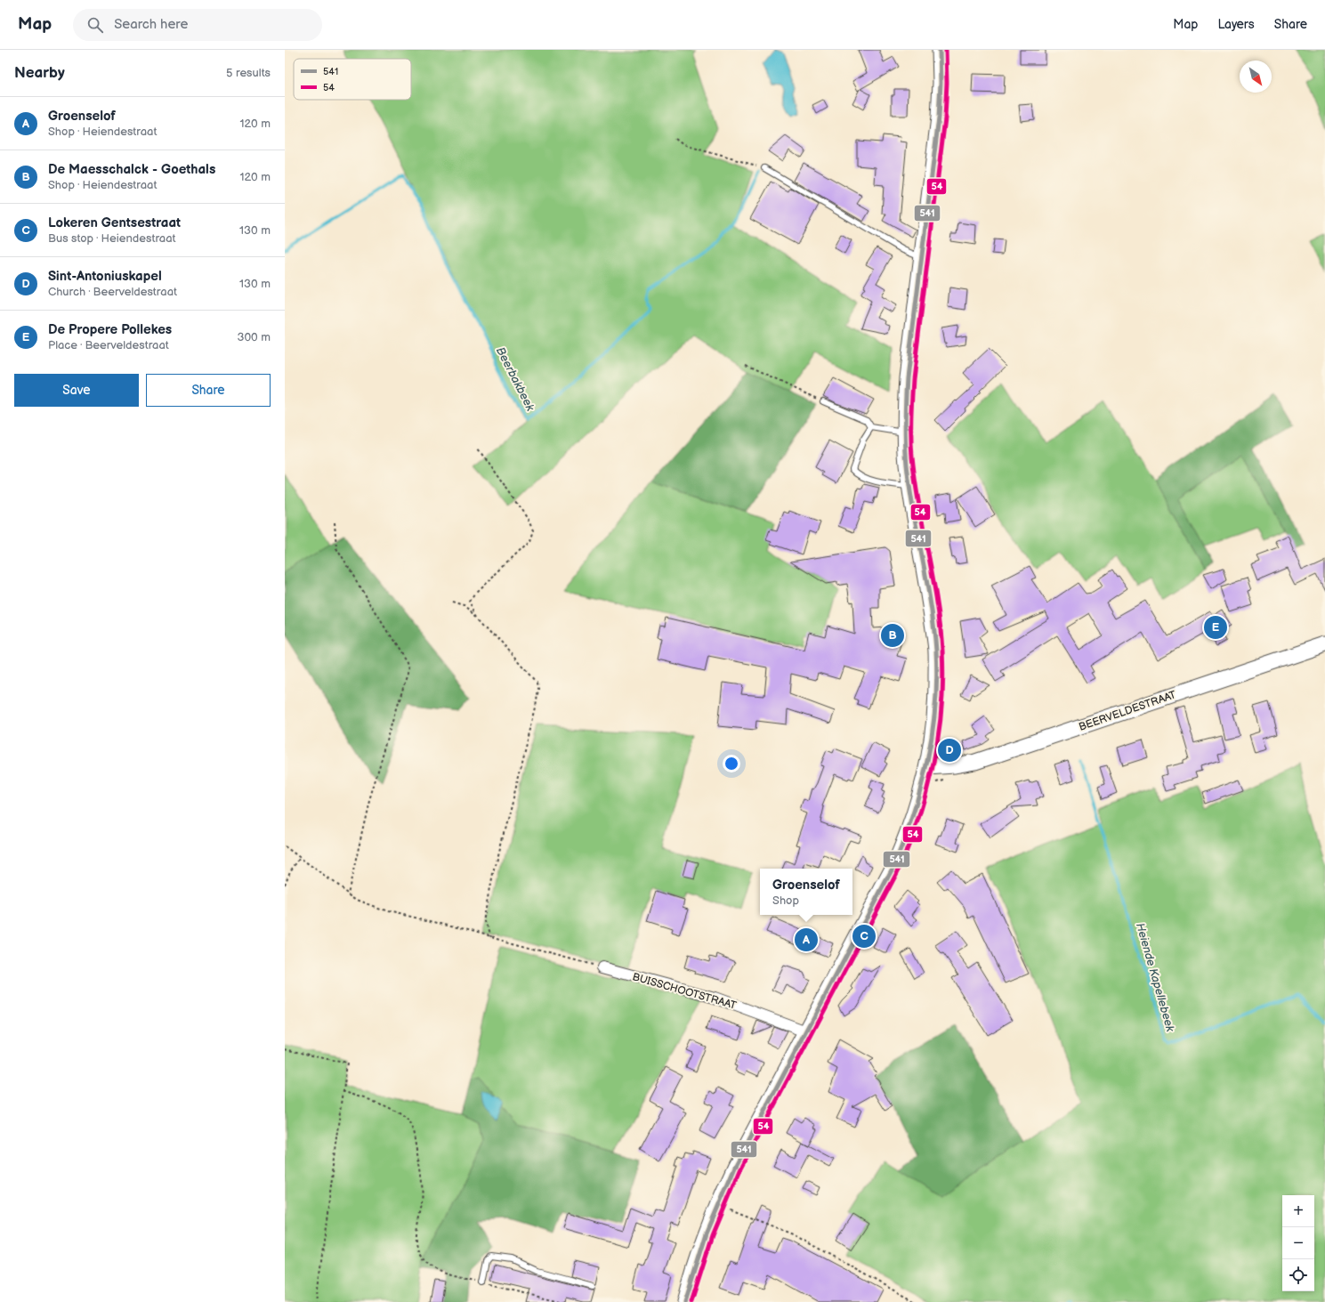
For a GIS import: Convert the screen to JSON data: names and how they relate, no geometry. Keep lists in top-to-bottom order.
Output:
{
  "streets": {
    "main road": ["BEERVELDESTRAAT"],
    "street": ["BUISSCHOOTSTRAAT"]
  },
  "water": ["Beerbakbeek", "Heiende Kapellebeek"],
  "lines": ["transit line 541", "transit line 54"],
  "legend": ["541", "54"],
  "north": "bottom right",
  "page": {
    "header": "Map",
    "search": "Search here",
    "nav": ["Map", "Layers", "Share"],
    "heading": ["Nearby", "5 results"],
    "list": [
      {
        "mark": "A",
        "name": "Groenselof",
        "note": "Shop · Heiendestraat",
        "value": "120 m"
      },
      {
        "mark": "B",
        "name": "De Maesschalck - Goethals",
        "note": "Shop · Heiendestraat",
        "value": "120 m"
      },
      {
        "mark": "C",
        "name": "Lokeren Gentsestraat",
        "note": "Bus stop · Heiendestraat",
        "value": "130 m"
      },
      {
        "mark": "D",
        "name": "Sint-Antoniuskapel",
        "note": "Church · Beerveldestraat",
        "value": "130 m"
      },
      {
        "mark": "E",
        "name": "De Propere Pollekes",
        "note": "Place · Beerveldestraat",
        "value": "300 m"
      }
    ],
    "buttons": ["Save", "Share"],
    "pins": [
      "E",
      "B",
      "D",
      "C",
      "A"
    ],
    "popup": ["Groenselof", "Shop"],
    "map_buttons": ["+", "−"]
  }
}
